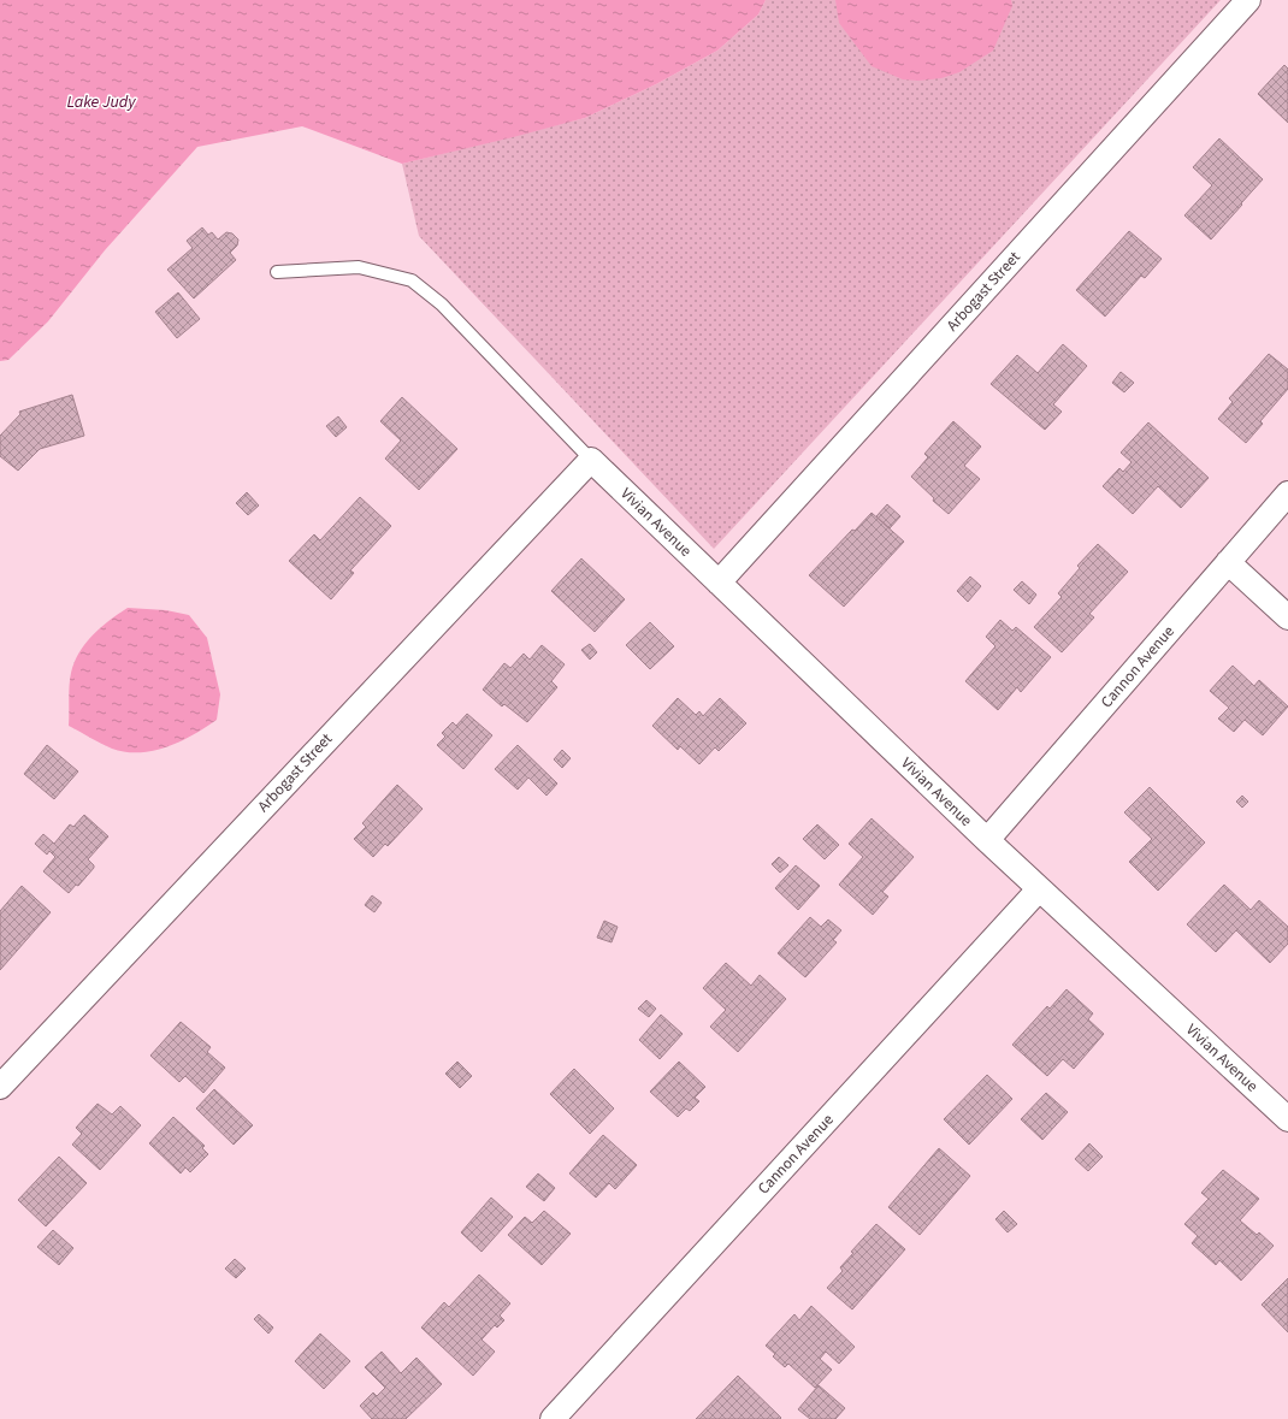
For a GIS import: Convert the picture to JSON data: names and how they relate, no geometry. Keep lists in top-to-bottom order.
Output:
{
  "streets": {
    "street": ["Arbogast Street", "Vivian Avenue", "Cannon Avenue"]
  },
  "crossings": [
    ["Arbogast Street", "Vivian Avenue"],
    ["Vivian Avenue", "Cannon Avenue"]
  ],
  "water": ["Lake Judy"]
}
